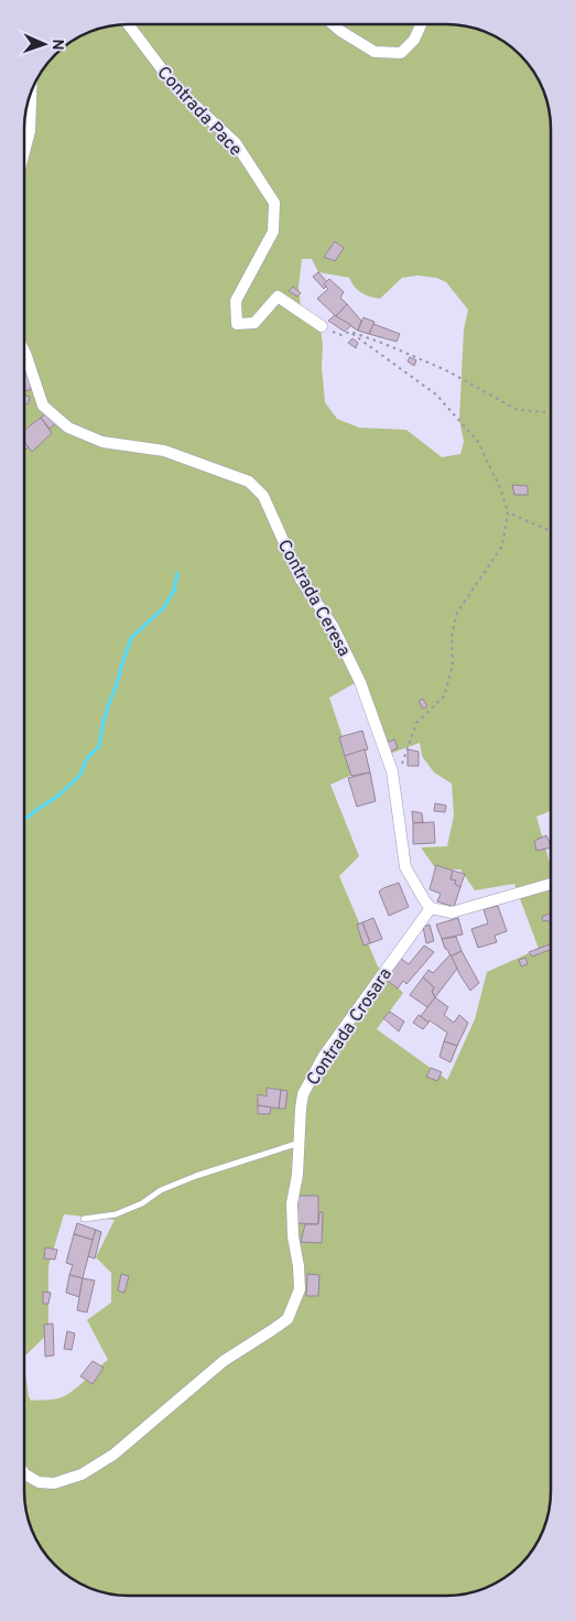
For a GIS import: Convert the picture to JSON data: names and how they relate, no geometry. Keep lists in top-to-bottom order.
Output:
{
  "streets": {
    "street": ["Contrada Pace", "Contrada Ceresa", "Contrada Crosara"]
  },
  "crossings": [
    ["Contrada Ceresa", "Contrada Crosara"]
  ],
  "north": "right"
}
